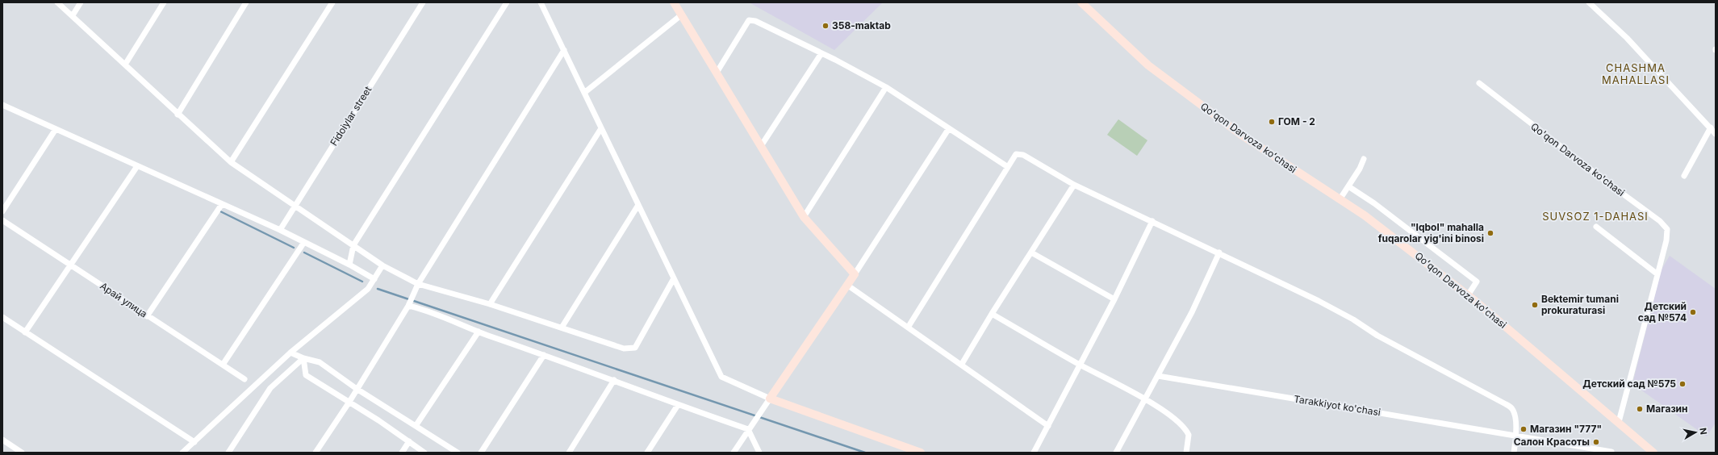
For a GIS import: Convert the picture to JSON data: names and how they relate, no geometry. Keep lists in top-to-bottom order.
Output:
{
  "streets": {
    "street": [
      "Fidoiylar street",
      "Qoʻqon Darvoza koʻchasi",
      "Qo'qon Darvoza ko'chasi",
      "Арай улица",
      "Tarakkiyot ko'chasi"
    ]
  },
  "districts": ["CHASHMA MAHALLASI", "SUVSOZ 1-DAHASI"],
  "places": [
    "358-maktab",
    "ГОМ - 2",
    "\"Iqbol\" mahalla fuqarolar yig'ini binosi",
    "Bektemir tumani prokuraturasi",
    "Детский сад №574",
    "Детский сад №575",
    "Магазин",
    "Магазин \"777\"",
    "Салон Красоты"
  ],
  "north": "right"
}
